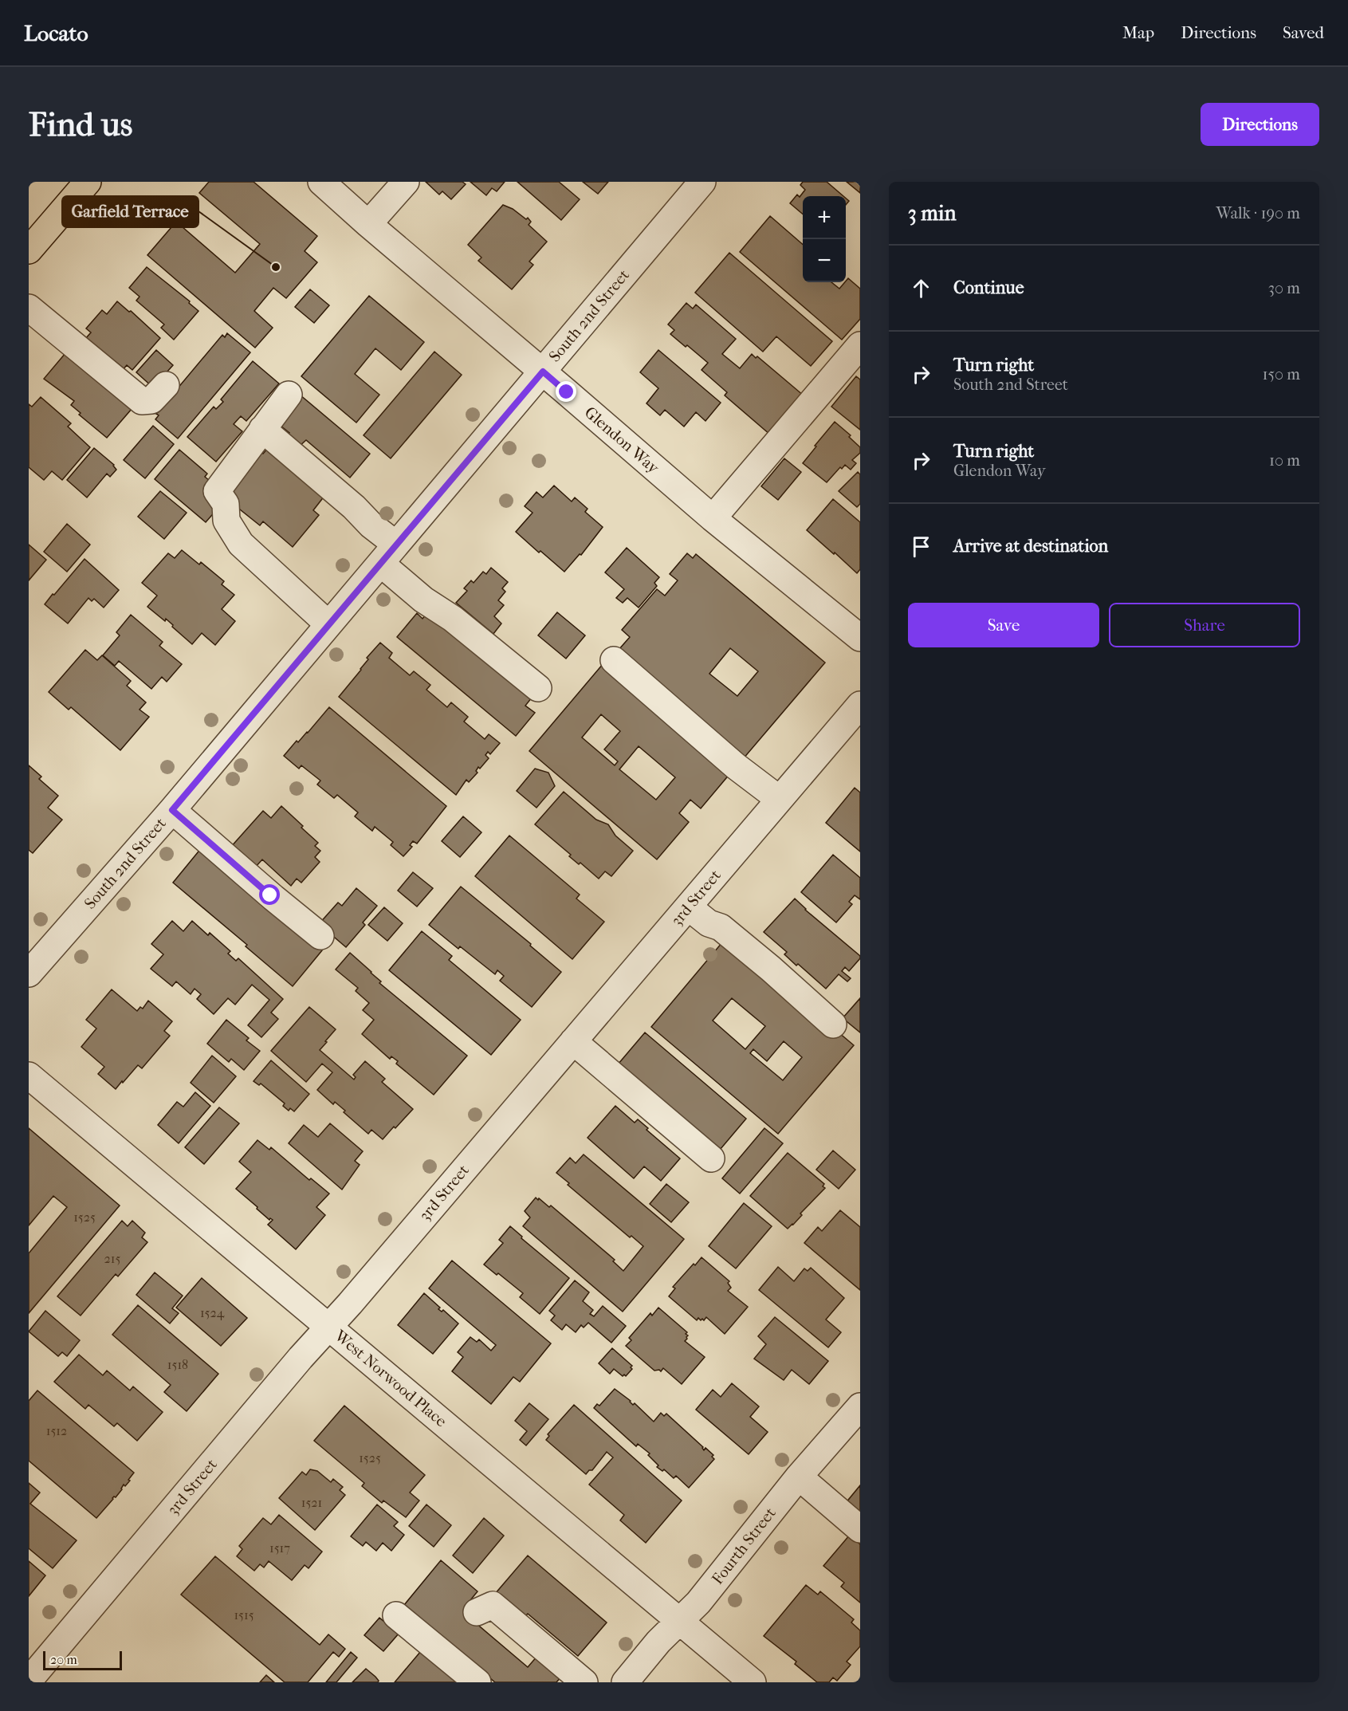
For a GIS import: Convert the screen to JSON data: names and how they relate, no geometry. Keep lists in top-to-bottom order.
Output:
{
  "streets": {
    "street": [
      "South 2nd Street",
      "Glendon Way",
      "3rd Street",
      "West Norwood Place",
      "Fourth Street"
    ]
  },
  "crossings": [
    ["South 2nd Street", "Glendon Way"],
    ["3rd Street", "West Norwood Place"],
    ["West Norwood Place", "Fourth Street"]
  ],
  "places": ["Garfield Terrace"],
  "house_numbers": [
    "1525",
    "215",
    "1524",
    "1518",
    "1512",
    "1525",
    "1521",
    "1517",
    "1515"
  ],
  "scale_bar": "20 m",
  "page": {
    "header": "Locato",
    "nav": ["Map", "Directions", "Saved"],
    "buttons": [
      "Directions",
      ["Save", "Share"]
    ],
    "title": "Find us",
    "heading": ["3 min", "Walk · 190 m"],
    "map_buttons": ["+", "−"],
    "list": [
      ["Continue", "30 m"],
      ["Turn right", "South 2nd Street", "150 m"],
      ["Turn right", "Glendon Way", "10 m"],
      "Arrive at destination"
    ],
    "scale": "20 m"
  }
}
